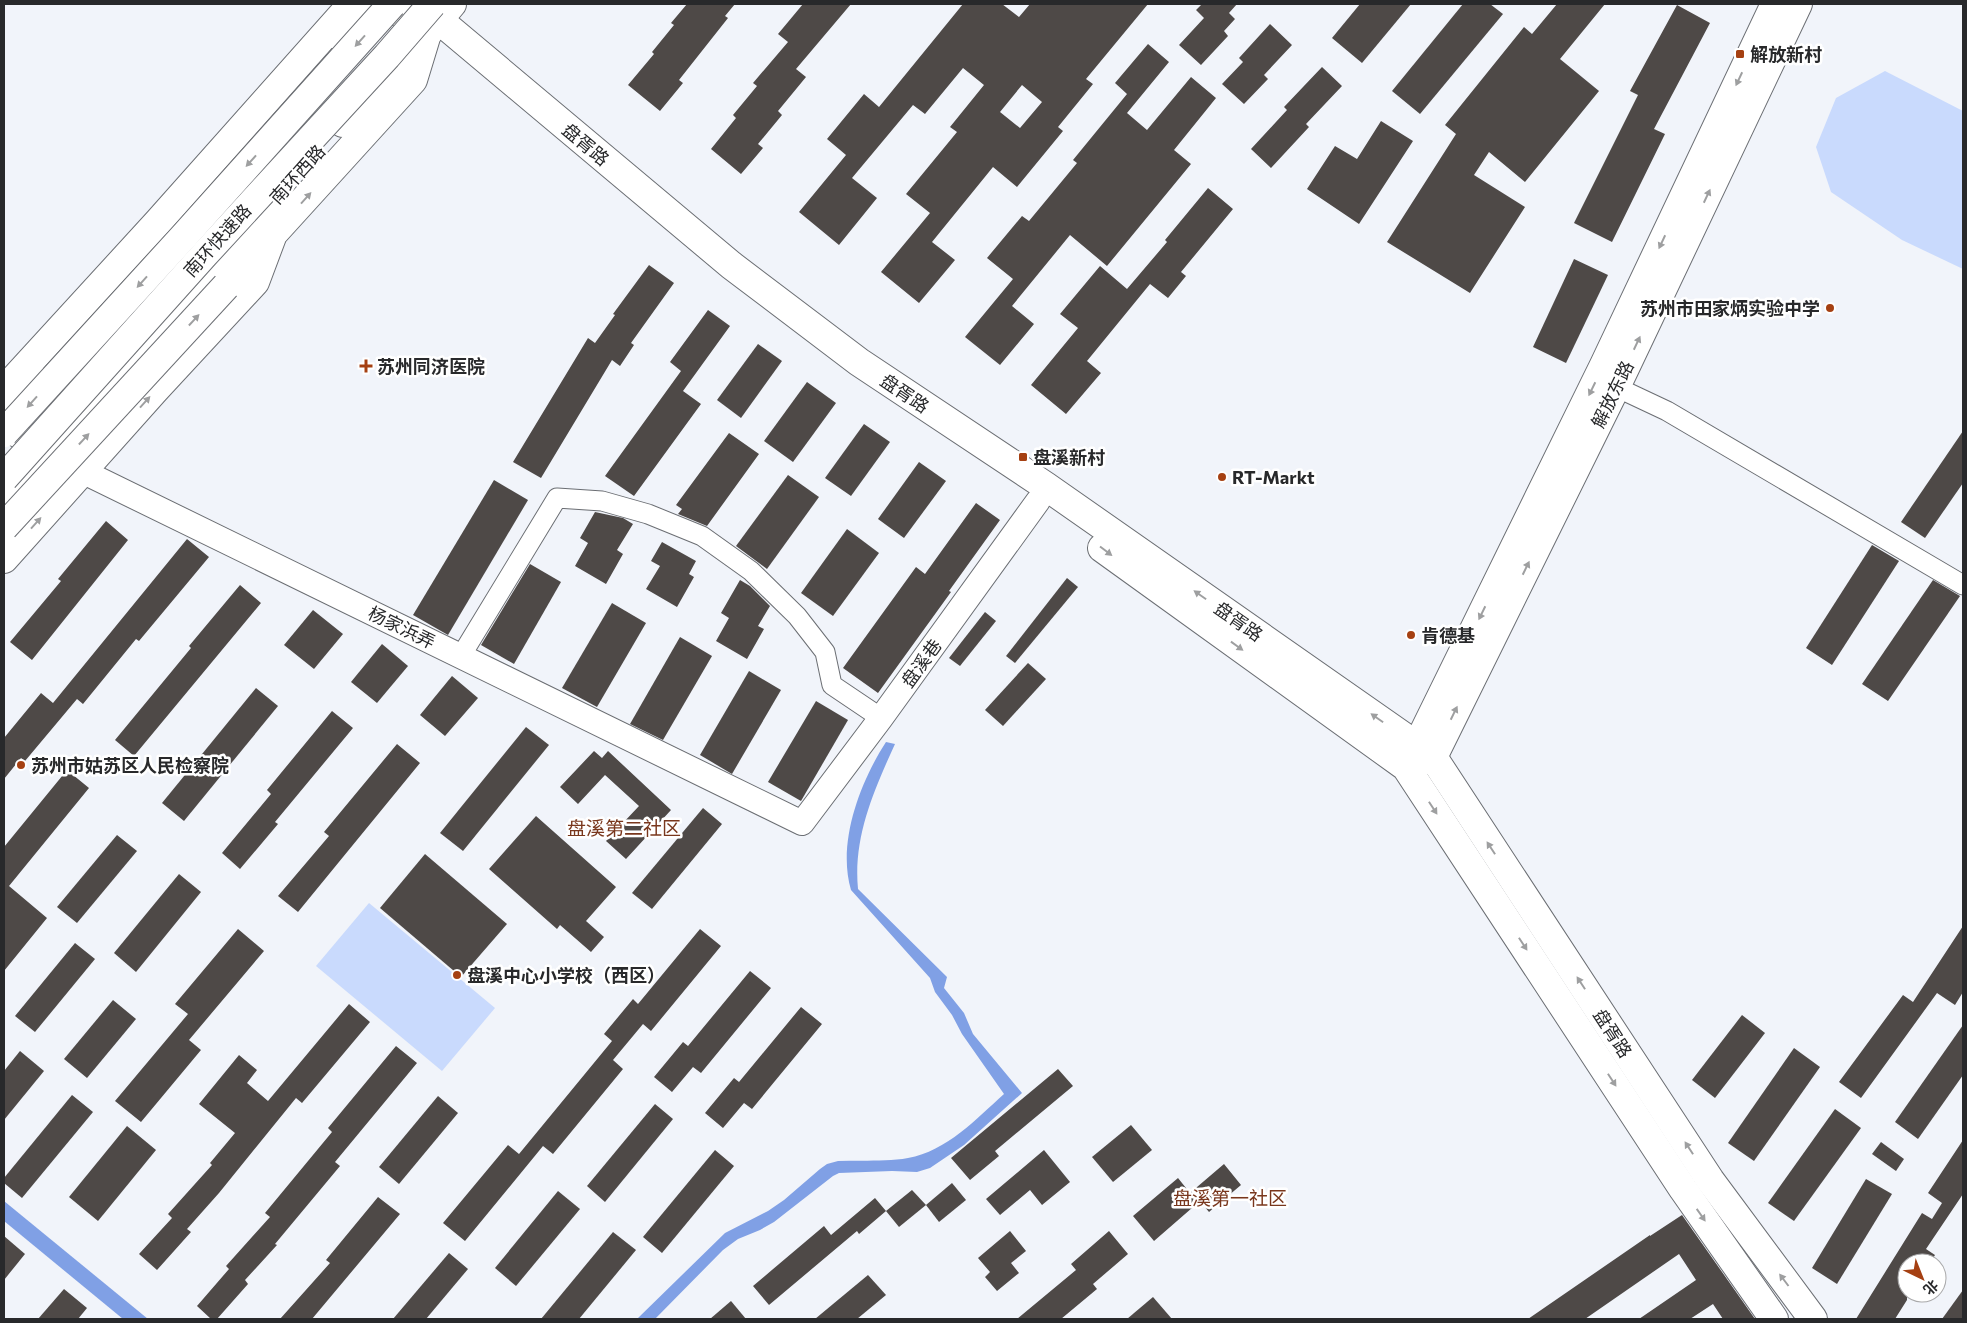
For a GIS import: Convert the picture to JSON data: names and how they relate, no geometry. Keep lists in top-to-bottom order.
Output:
{
  "streets": {
    "main road": [
      "盘胥路",
      "南环西路",
      "南环快速路",
      "解放东路"
    ],
    "street": ["杨家浜弄", "盘溪巷"]
  },
  "crossings": [
    ["盘胥路", "南环西路"],
    ["盘胥路", "南环快速路"],
    ["盘胥路", "解放东路"],
    ["盘胥路", "盘溪巷"],
    ["南环西路", "南环快速路"],
    ["南环西路", "杨家浜弄"],
    ["杨家浜弄", "盘溪巷"]
  ],
  "districts": ["盘溪第二社区", "盘溪第一社区"],
  "places": {
    "transit": ["解放新村", "盘溪新村"],
    "other": [
      "苏州市田家炳实验中学",
      "RT-Markt",
      "肯德基",
      "苏州市姑苏区人民检察院",
      "盘溪中心小学校（西区）"
    ],
    "health": ["苏州同济医院"]
  },
  "north": "bottom right"
}
